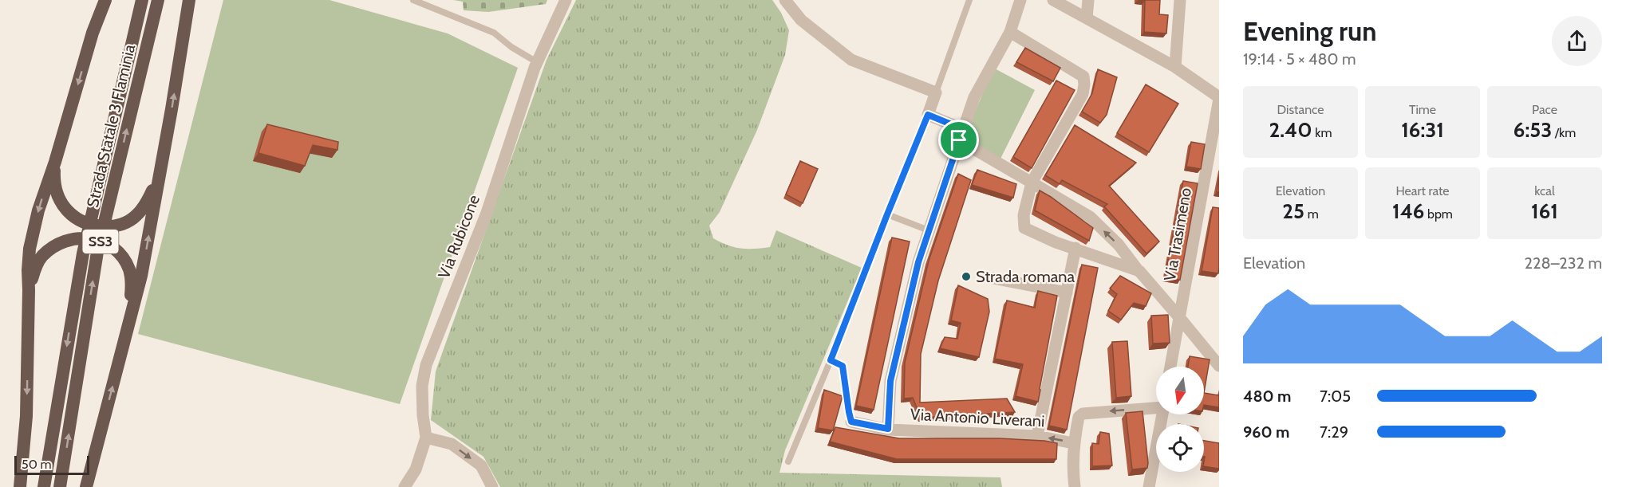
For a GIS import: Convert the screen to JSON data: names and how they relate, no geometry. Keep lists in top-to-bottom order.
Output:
{
  "streets": {
    "highway": ["Strada Statale 3 Flaminia", "SS3"],
    "street": ["Via Trasimeno", "Via Rubicone", "Via Antonio Liverani"]
  },
  "places": ["Strada romana"],
  "scale_bar": "50 m",
  "north": "bottom",
  "page": {
    "heading": ["Evening run", "19:14 · 5 × 480 m"],
    "stats": [
      ["Distance", "2.40 km"],
      ["Time", "16:31"],
      ["Pace", "6:53 /km"],
      ["Elevation", "25 m"],
      ["Heart rate", "146 bpm"],
      ["kcal", "161"]
    ],
    "chart": ["Elevation", "228–232 m"],
    "list": [
      {
        "name": "480 m",
        "note": "7:05"
      },
      {
        "name": "960 m",
        "note": "7:29"
      }
    ],
    "scale": "50 m"
  }
}
